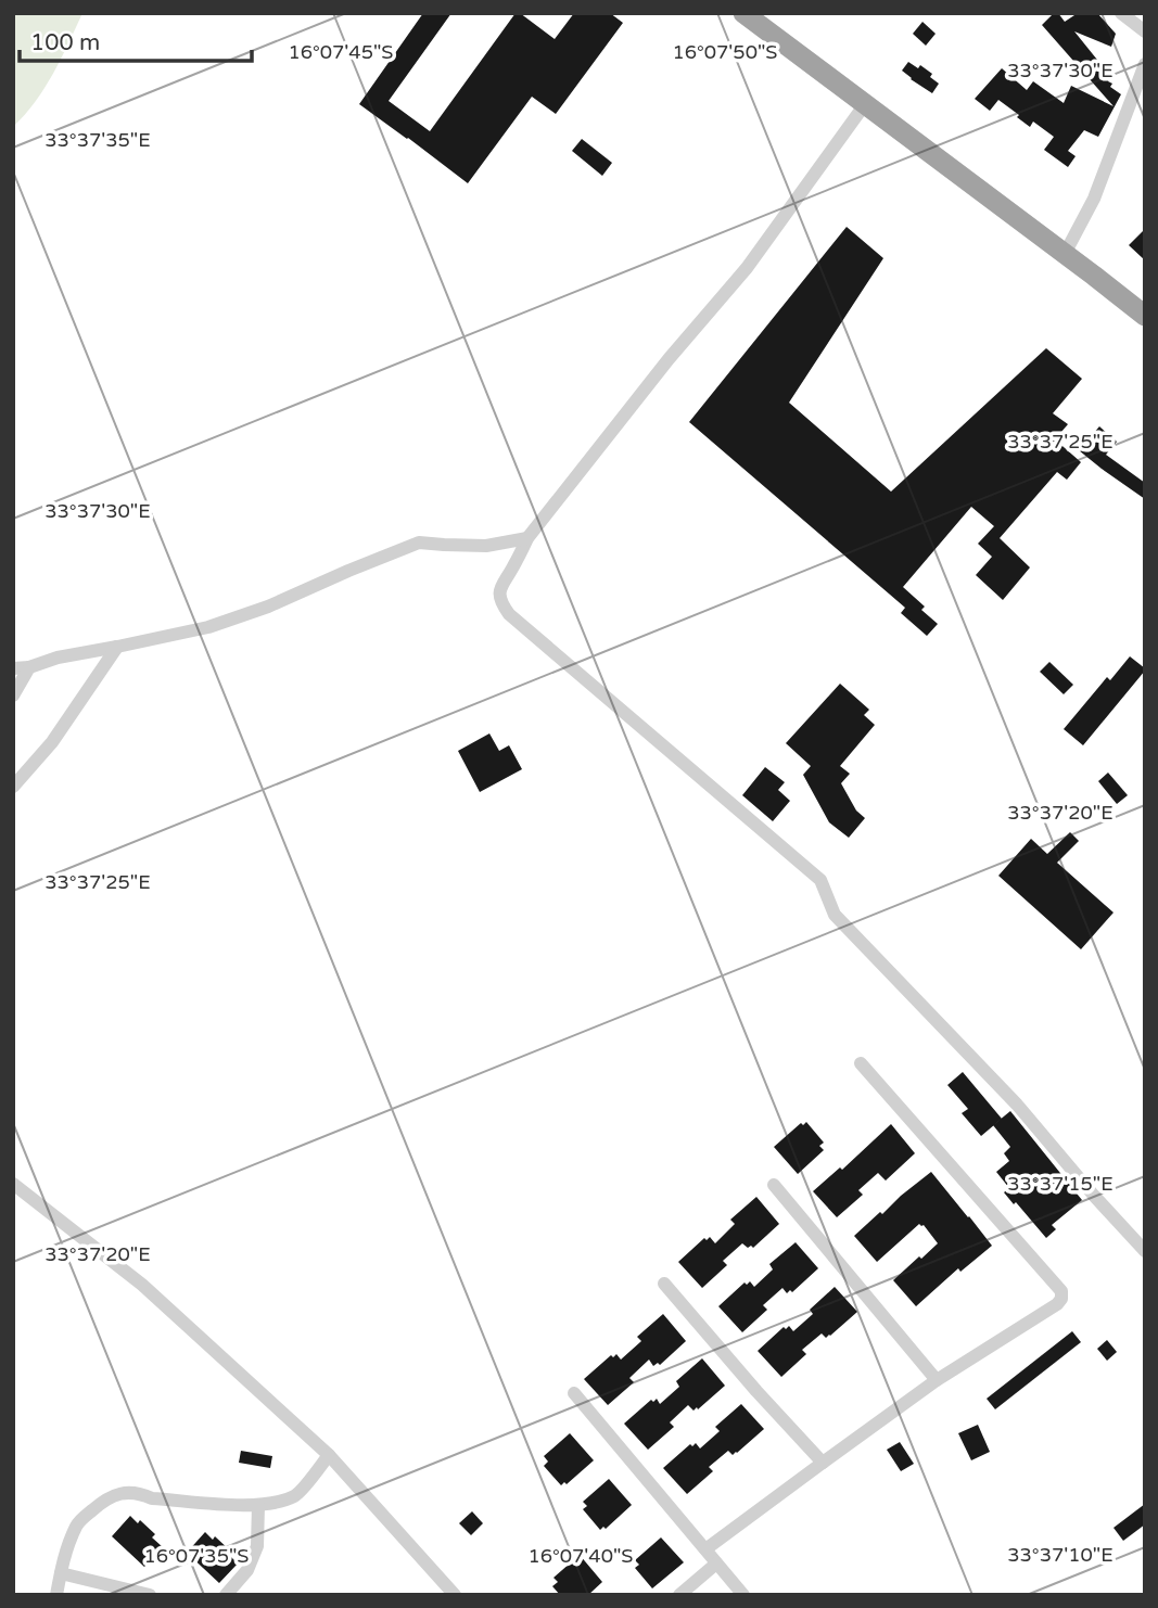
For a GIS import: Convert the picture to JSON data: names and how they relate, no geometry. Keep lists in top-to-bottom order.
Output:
{
  "scale_bar": "100 m",
  "coordinates": [
    "16°07'50\"S",
    "16°07'45\"S",
    "33°37'30\"E",
    "33°37'35\"E",
    "33°37'25\"E",
    "33°37'20\"E",
    "33°37'15\"E",
    "33°37'10\"E",
    "16°07'35\"S",
    "16°07'40\"S"
  ]
}
